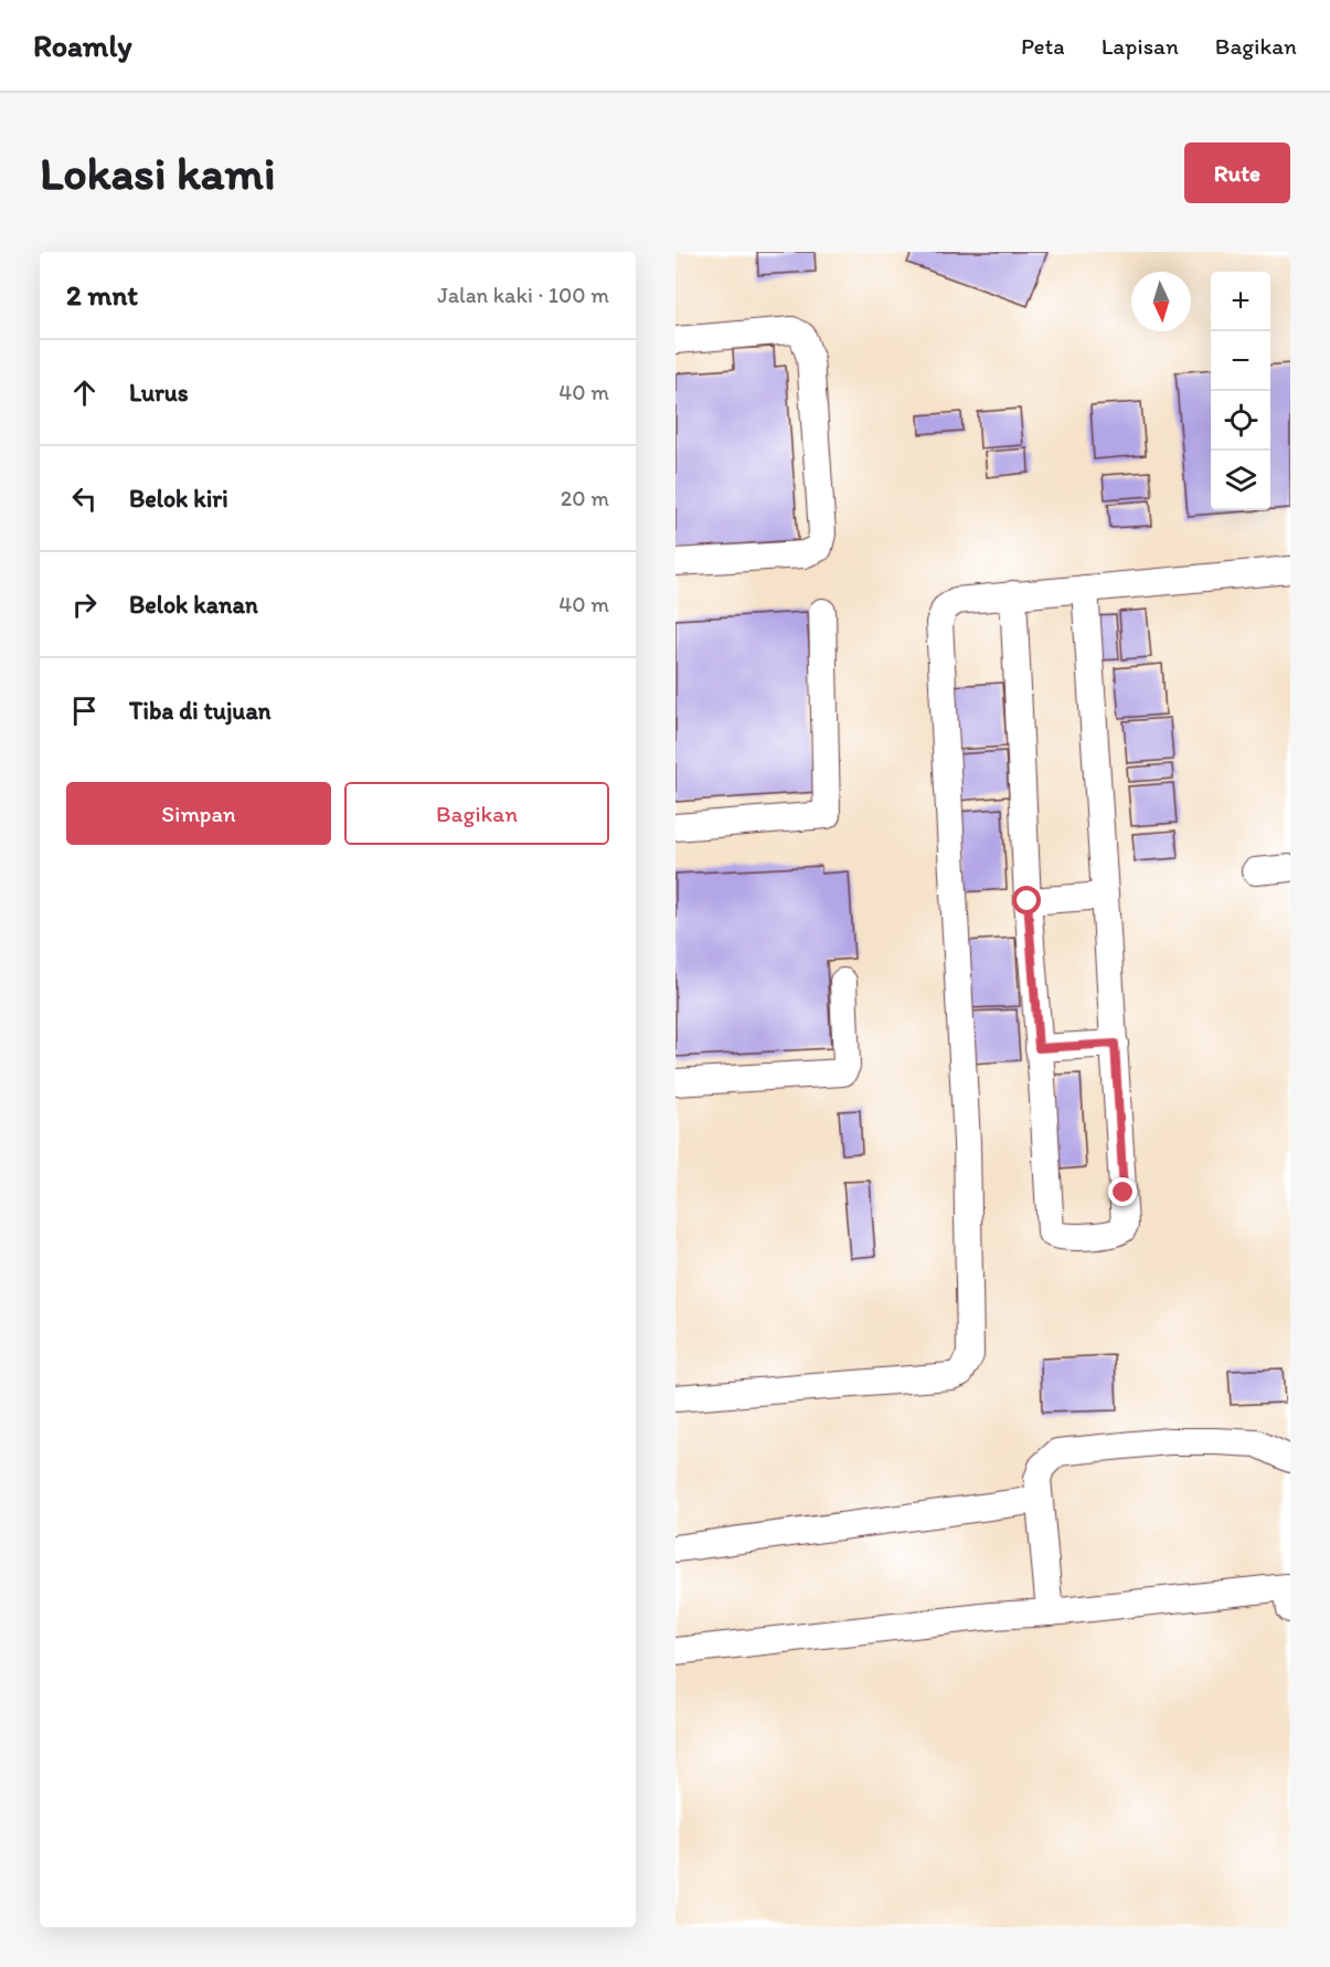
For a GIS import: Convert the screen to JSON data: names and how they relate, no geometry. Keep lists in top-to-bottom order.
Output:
{
  "north": "bottom",
  "page": {
    "header": "Roamly",
    "nav": ["Peta", "Lapisan", "Bagikan"],
    "buttons": [
      "Rute",
      ["Simpan", "Bagikan"]
    ],
    "title": "Lokasi kami",
    "heading": ["2 mnt", "Jalan kaki · 100 m"],
    "map_buttons": ["+", "−"],
    "list": [
      ["Lurus", "40 m"],
      ["Belok kiri", "20 m"],
      ["Belok kanan", "40 m"],
      "Tiba di tujuan"
    ]
  }
}
